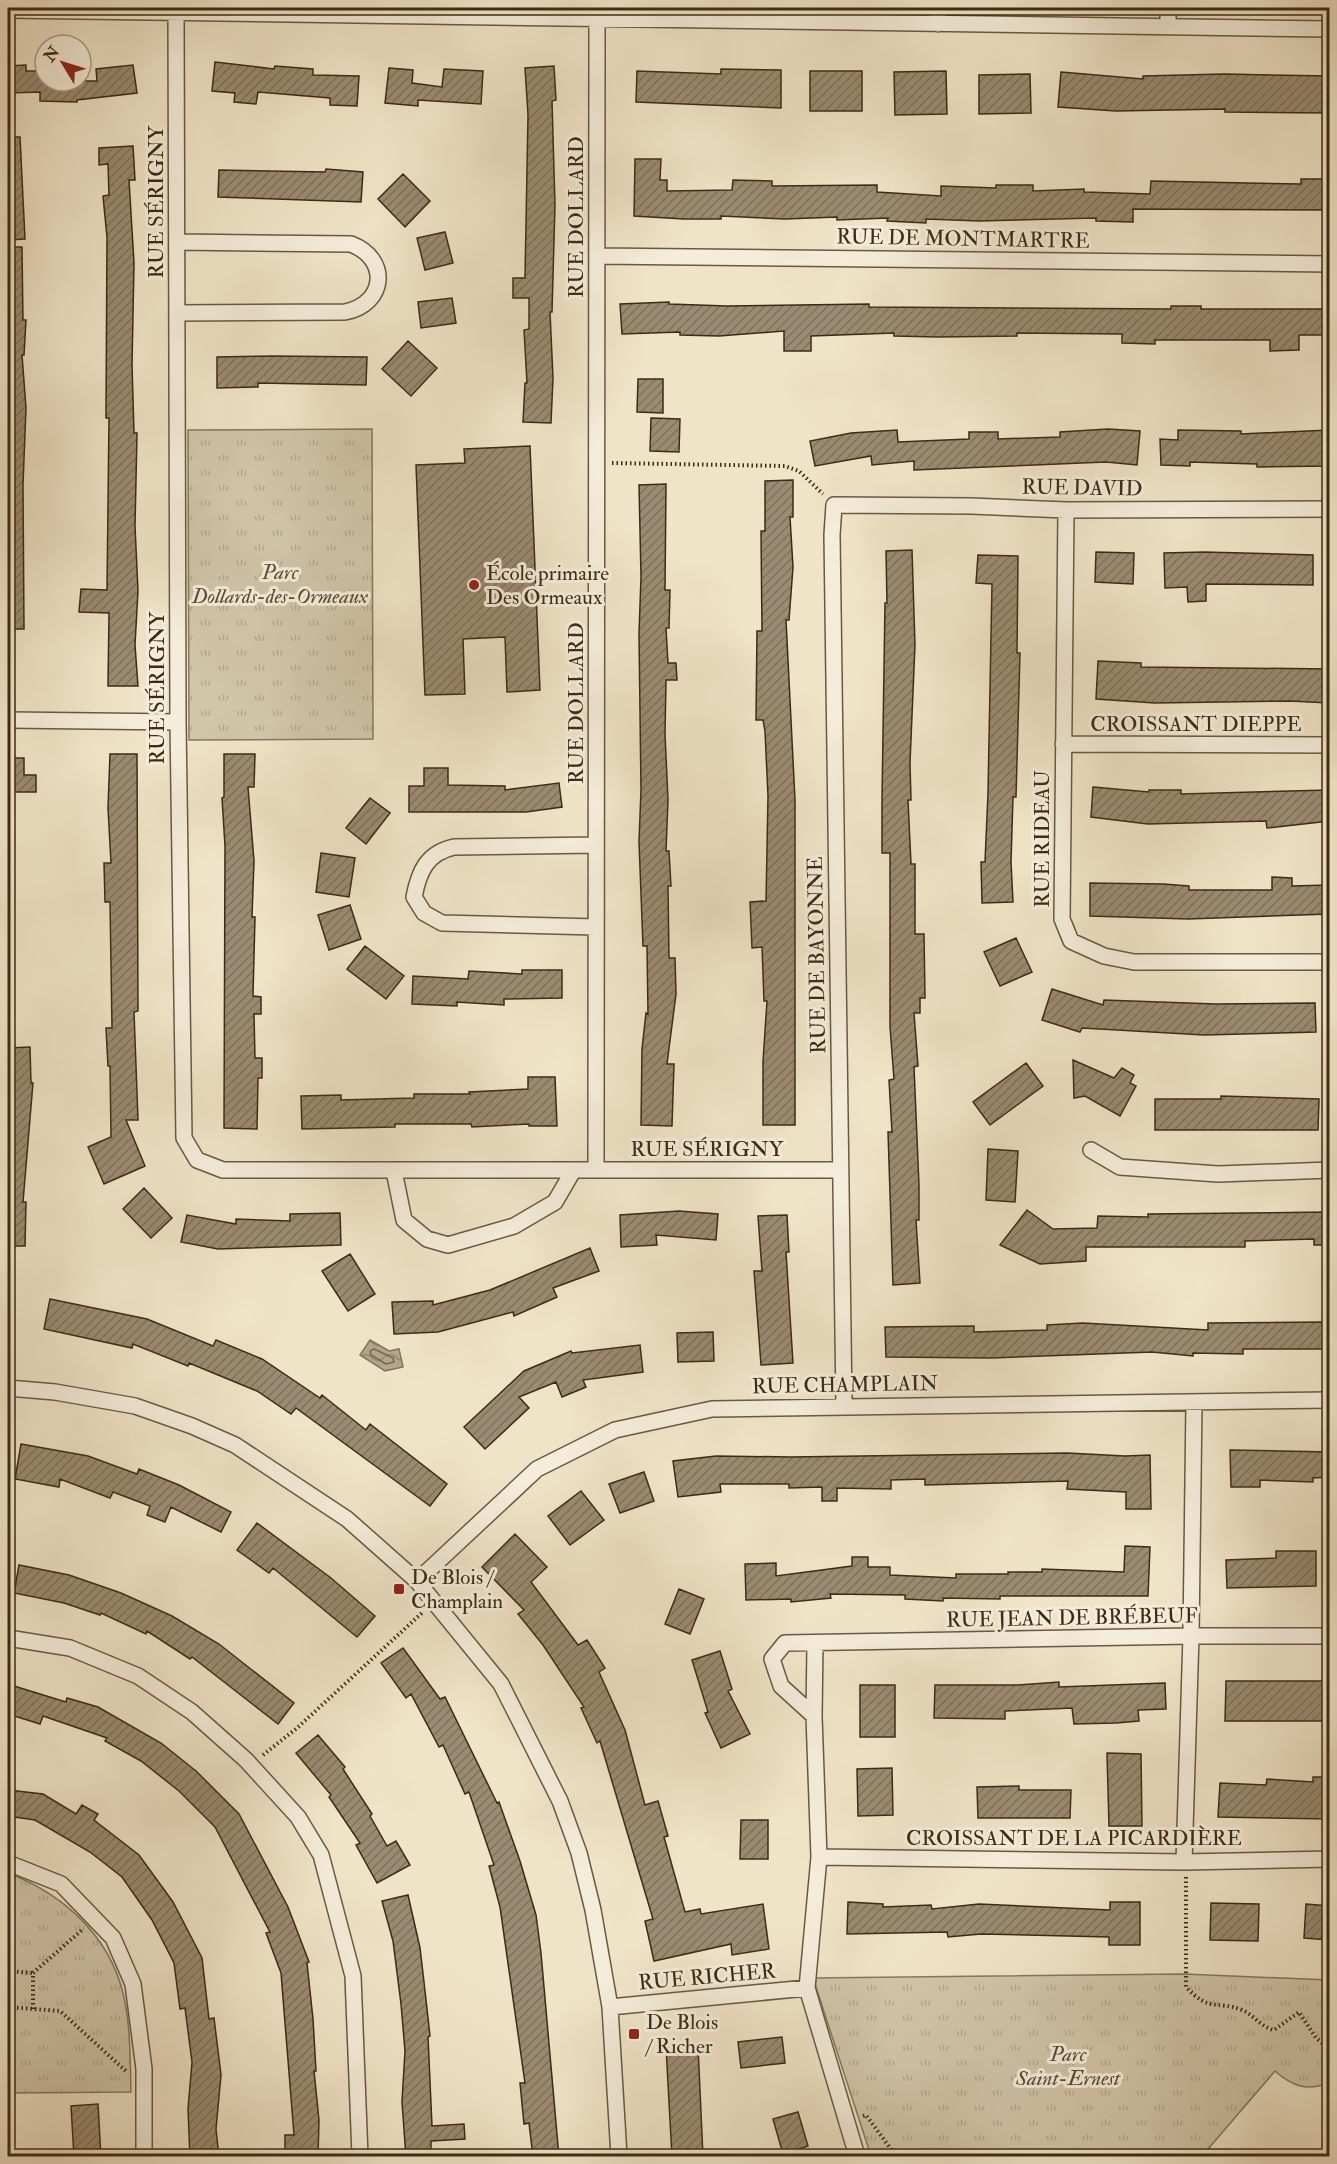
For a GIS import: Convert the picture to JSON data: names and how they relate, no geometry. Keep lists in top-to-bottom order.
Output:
{
  "streets": {
    "street": [
      "RUE SÉRIGNY",
      "RUE DOLLARD",
      "RUE DE MONTMARTRE",
      "RUE DAVID",
      "CROISSANT DIEPPE",
      "RUE RIDEAU",
      "RUE DE BAYONNE",
      "RUE CHAMPLAIN",
      "RUE JEAN DE BRÉBEUF",
      "CROISSANT DE LA PICARDIÈRE",
      "RUE RICHER"
    ]
  },
  "crossings": [
    ["RUE SÉRIGNY", "RUE DOLLARD"],
    ["RUE SÉRIGNY", "RUE DE BAYONNE"],
    ["RUE DOLLARD", "RUE DE MONTMARTRE"],
    ["RUE DAVID", "RUE RIDEAU"],
    ["RUE DAVID", "RUE DE BAYONNE"],
    ["CROISSANT DIEPPE", "RUE RIDEAU"],
    ["RUE DE BAYONNE", "RUE CHAMPLAIN"]
  ],
  "parks": ["Parc Dollards-des-Ormeaux", "Parc Saint-Ernest"],
  "places": {
    "other": ["École primaire Des Ormeaux"],
    "transit": ["De Blois / Champlain", "De Blois / Richer"]
  },
  "north": "top left"
}
